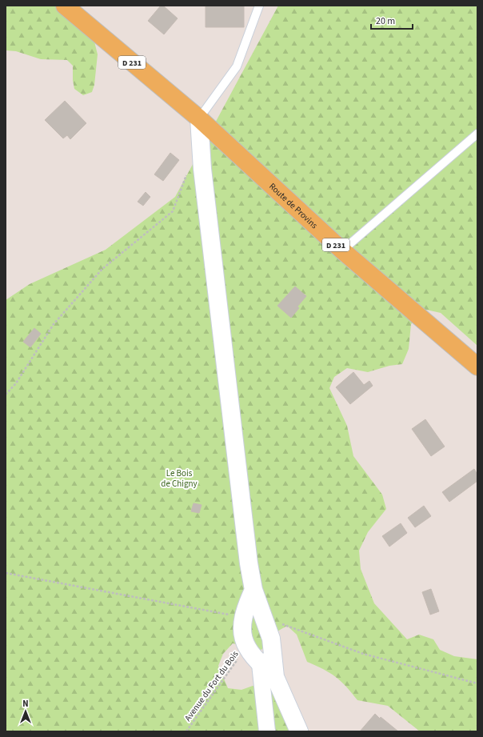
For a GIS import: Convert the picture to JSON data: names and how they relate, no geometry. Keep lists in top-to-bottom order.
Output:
{
  "streets": {
    "main road": ["D 231", "Route de Provins"],
    "path": ["Avenue du Fort du Bois"]
  },
  "crossings": [
    ["D 231", "Route de Provins"]
  ],
  "parks": ["Le Bois de Chigny"],
  "scale_bar": "20 m",
  "north": "top"
}
